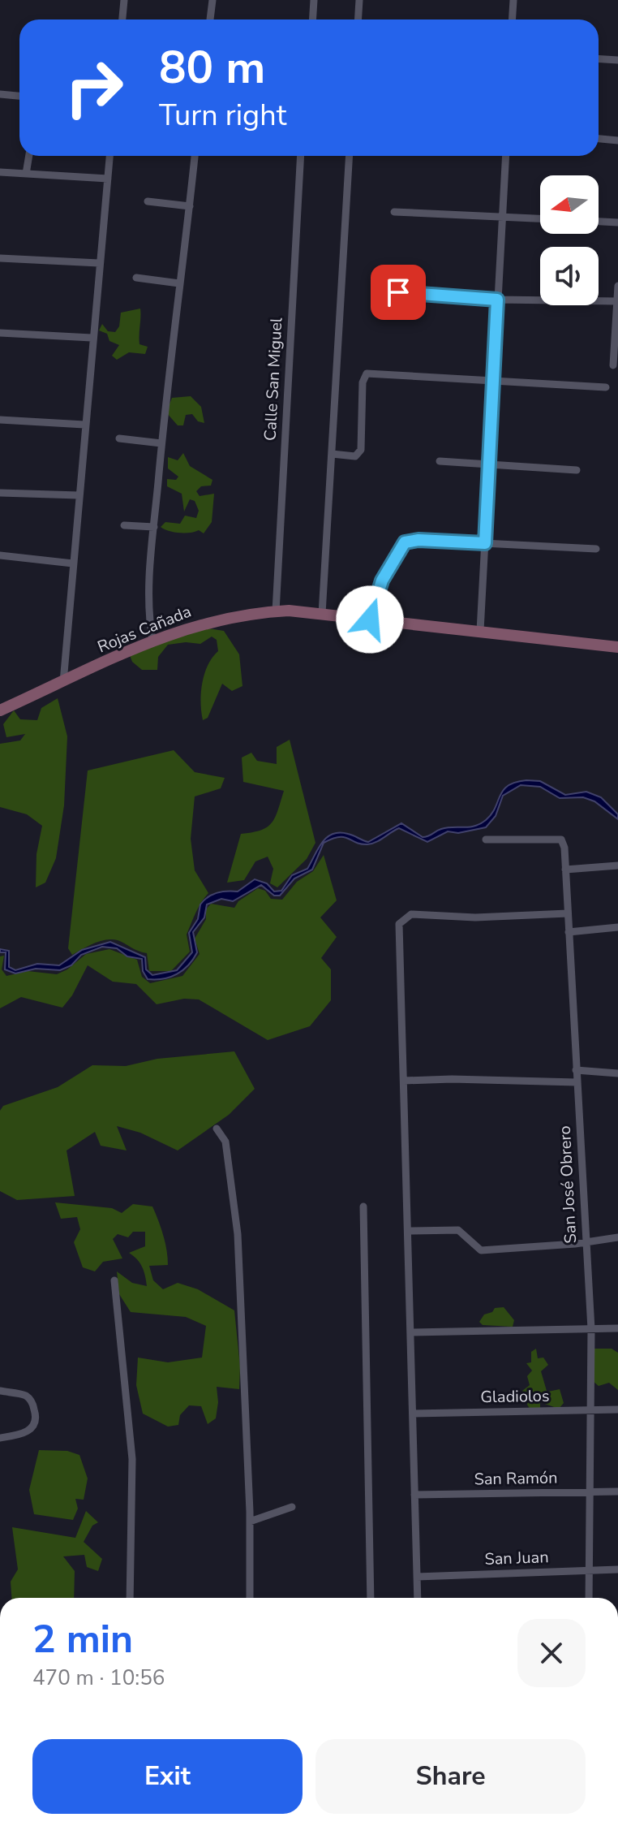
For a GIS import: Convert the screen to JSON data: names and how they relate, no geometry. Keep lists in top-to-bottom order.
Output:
{
  "streets": {
    "main road": ["Rojas Cañada"],
    "street": [
      "Calle San Miguel",
      "San José Obrero",
      "Gladiolos",
      "San Ramón",
      "San Juan"
    ]
  },
  "crossings": [
    ["Calle San Miguel", "Rojas Cañada"],
    ["San José Obrero", "Gladiolos"],
    ["San José Obrero", "San Ramón"],
    ["San José Obrero", "San Juan"]
  ],
  "north": "left",
  "page": {
    "turn": ["80 m", "Turn right"],
    "heading": ["2 min", "470 m · 10:56"],
    "buttons": ["Exit", "Share"]
  }
}
